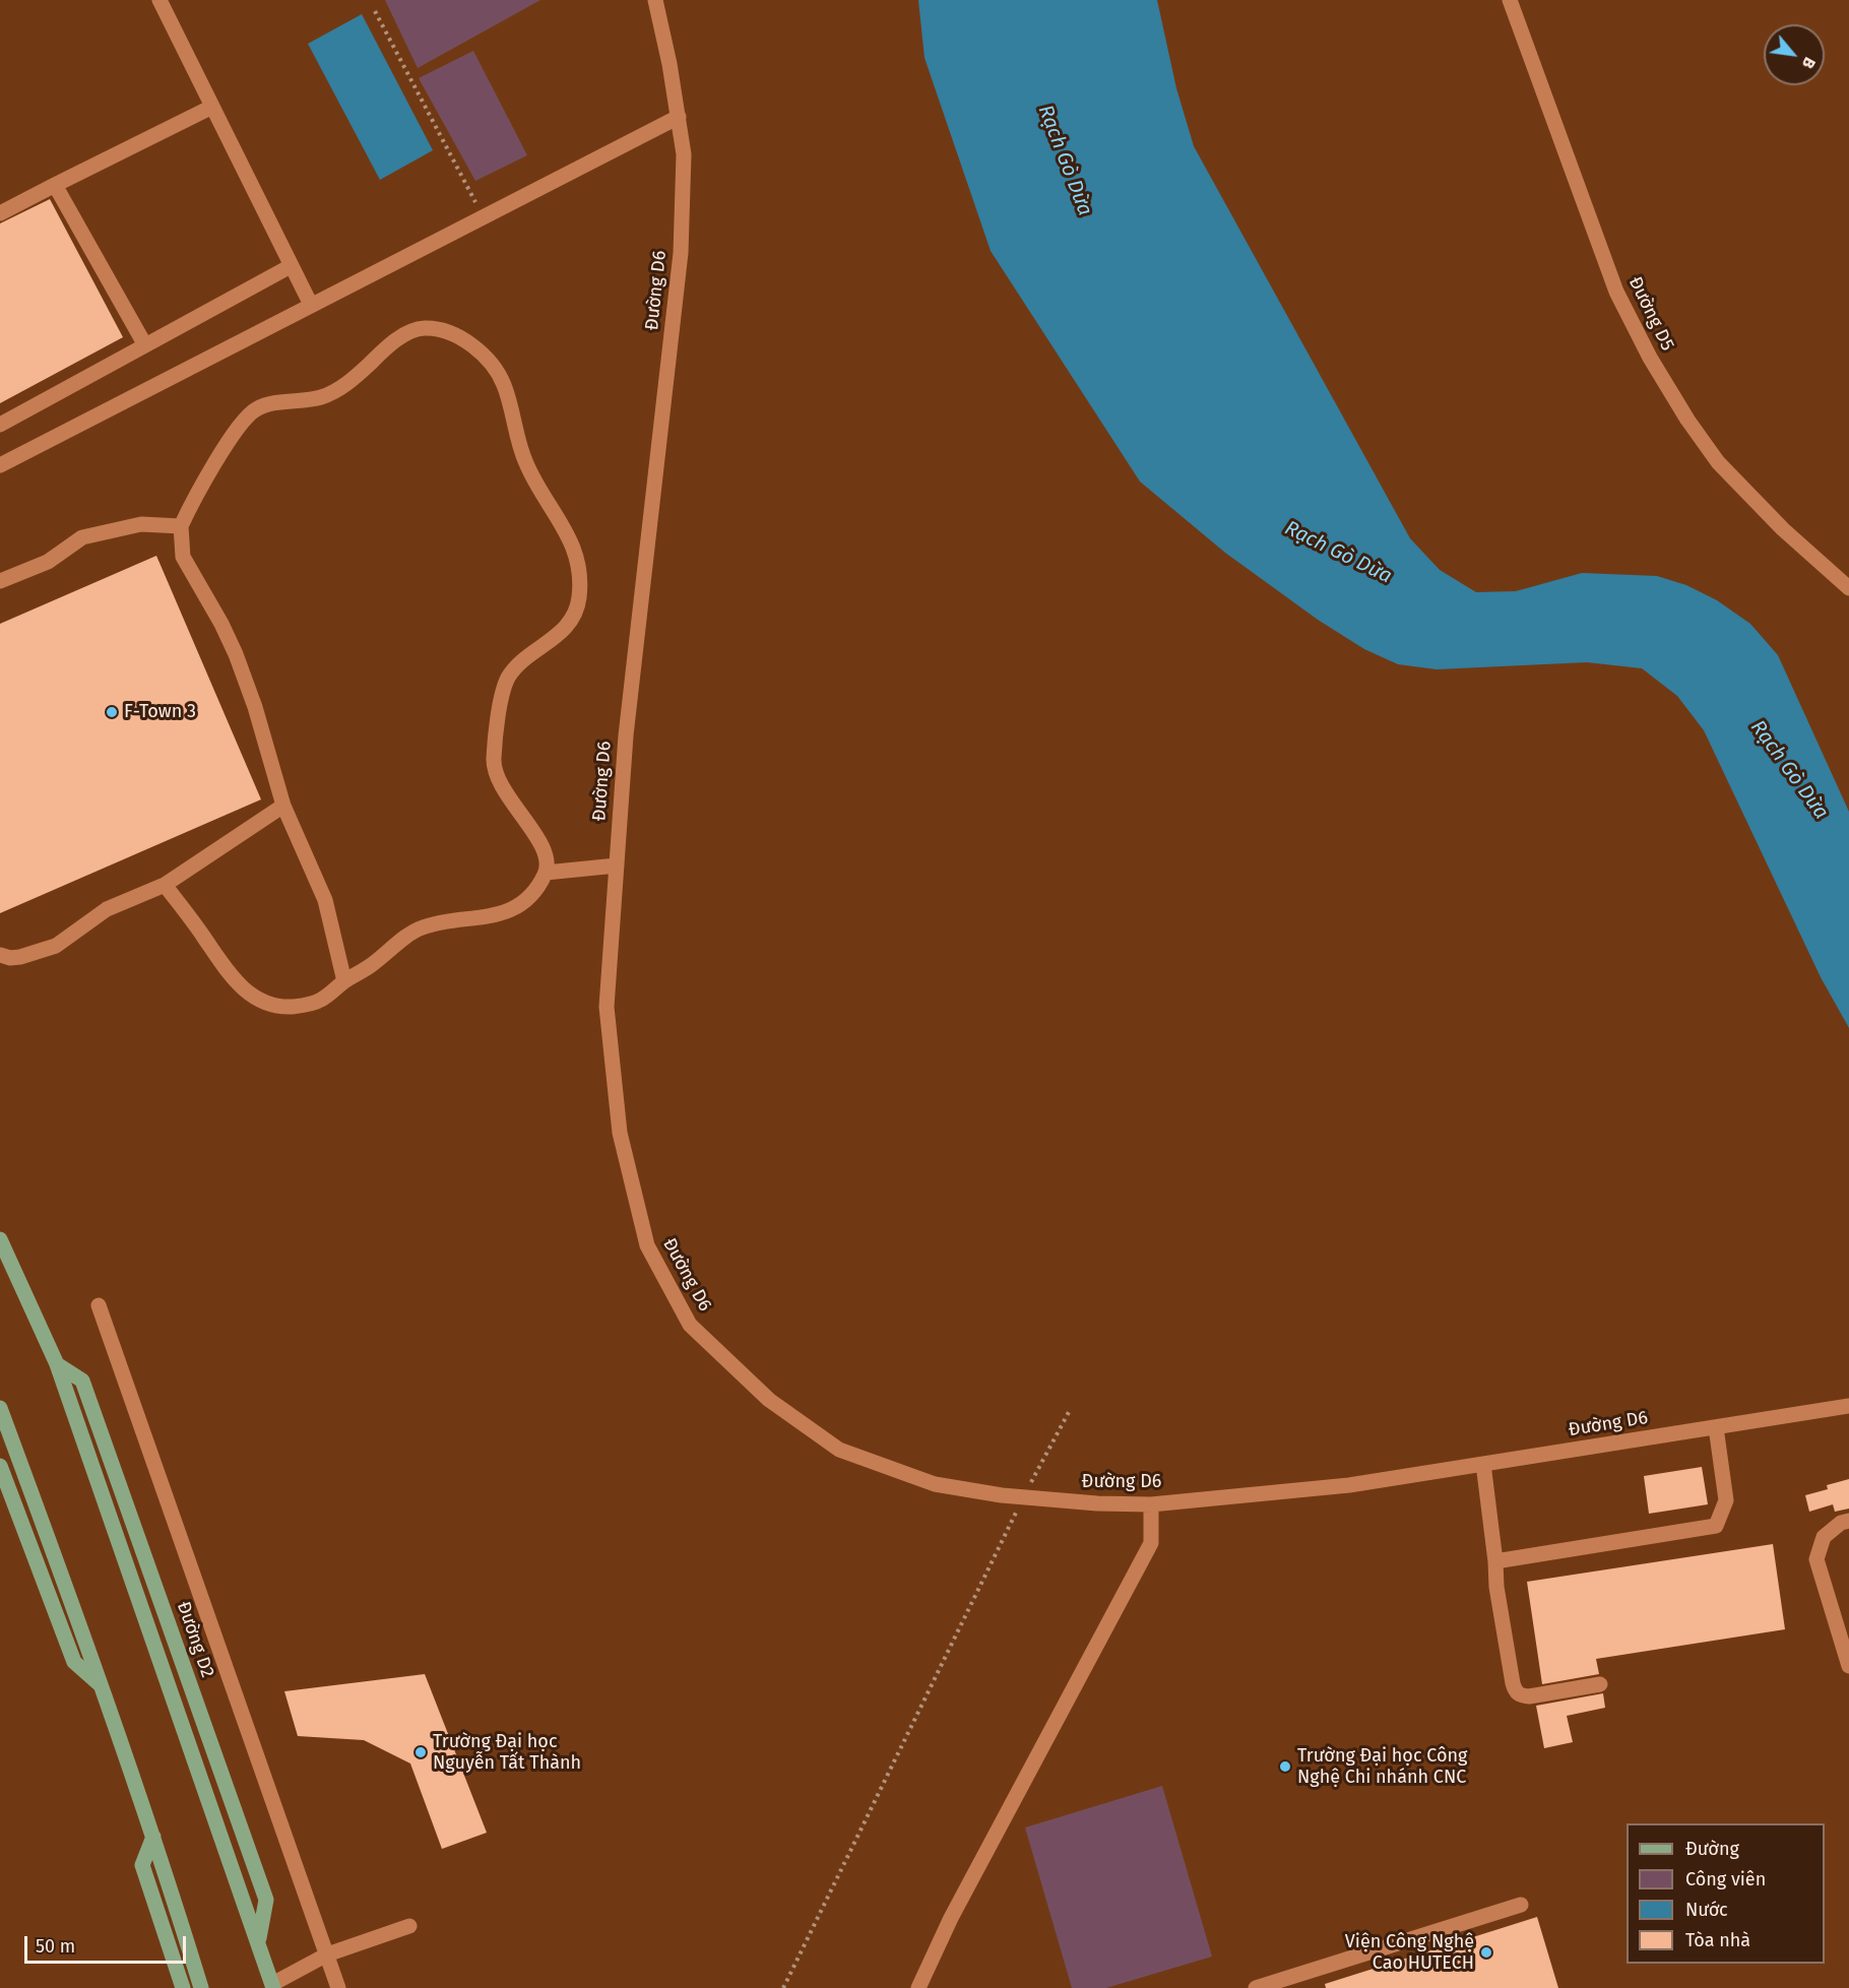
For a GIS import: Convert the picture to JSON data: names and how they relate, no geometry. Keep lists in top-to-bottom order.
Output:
{
  "streets": {
    "street": ["Đường D6", "Đường D5"]
  },
  "water": ["Rạch Gò Dừa"],
  "places": [
    "F-Town 3",
    "Trường Đại học Nguyễn Tất Thành",
    "Trường Đại học Công Nghệ Chi nhánh CNC",
    "Viện Công Nghệ Cao HUTECH"
  ],
  "legend": [
    "Đường",
    "Công viên",
    "Nước",
    "Tòa nhà"
  ],
  "scale_bar": "50 m",
  "north": "bottom right"
}
